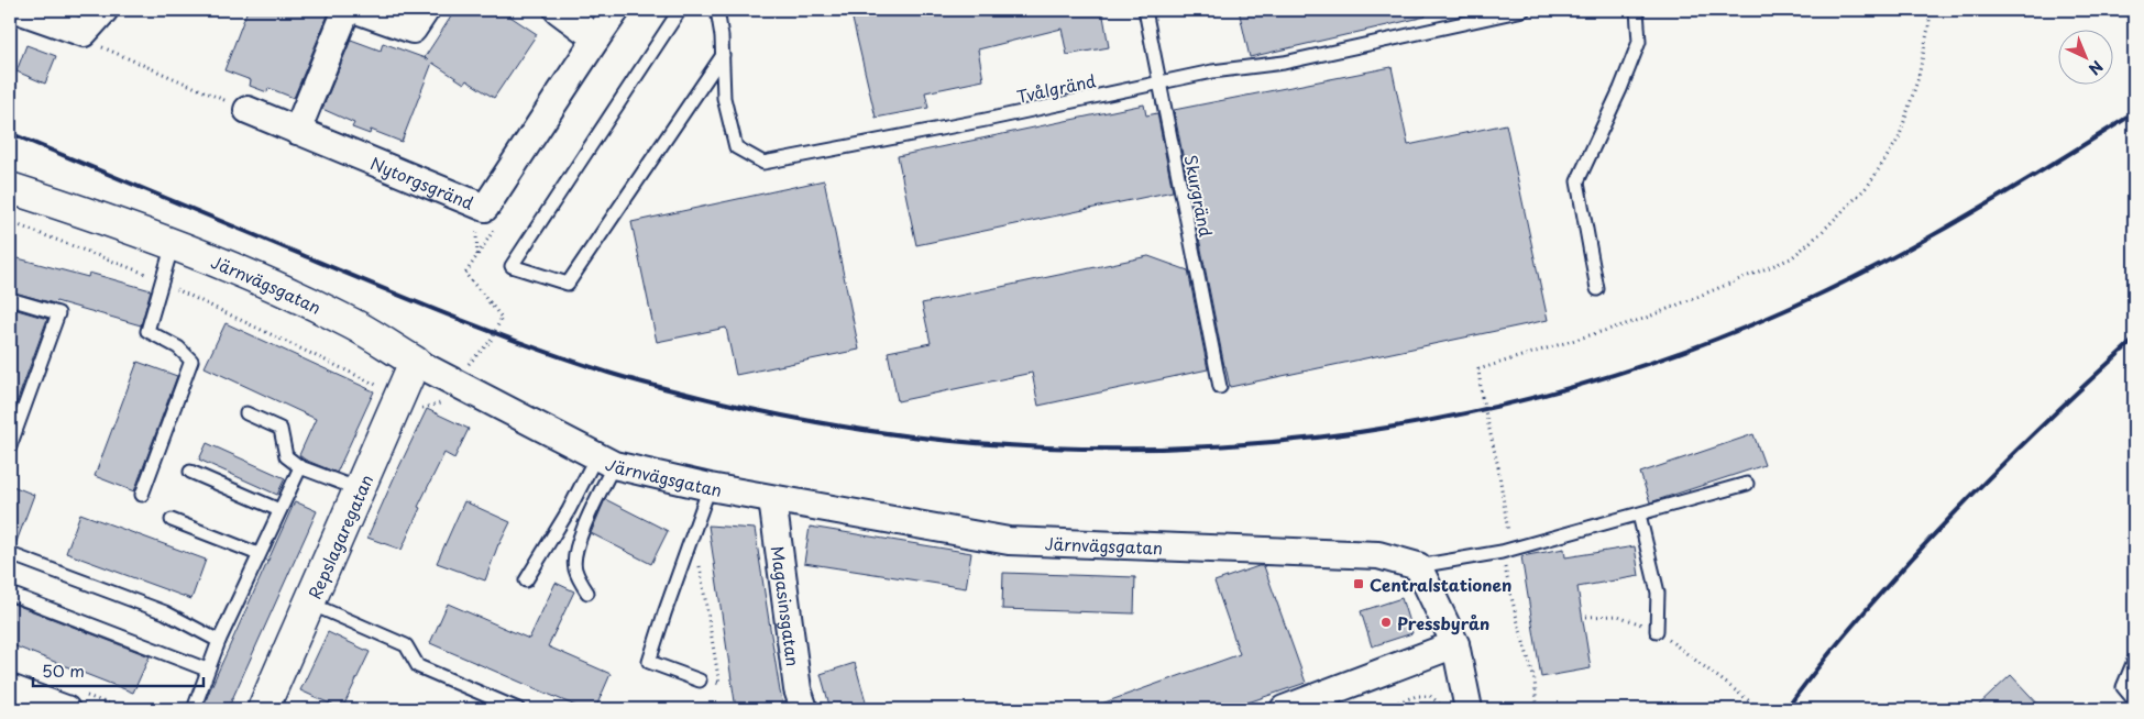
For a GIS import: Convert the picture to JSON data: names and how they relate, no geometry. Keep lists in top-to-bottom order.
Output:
{
  "streets": {
    "main road": ["Järnvägsgatan", "Repslagaregatan"],
    "street": ["Nytorgsgränd", "Magasinsgatan"],
    "lane": ["Tvålgränd", "Skurgränd"]
  },
  "crossings": [
    ["Tvålgränd", "Skurgränd"],
    ["Järnvägsgatan", "Repslagaregatan"],
    ["Järnvägsgatan", "Magasinsgatan"]
  ],
  "places": {
    "transit": ["Centralstationen"],
    "other": ["Pressbyrån"]
  },
  "scale_bar": "50 m",
  "north": "bottom right"
}
